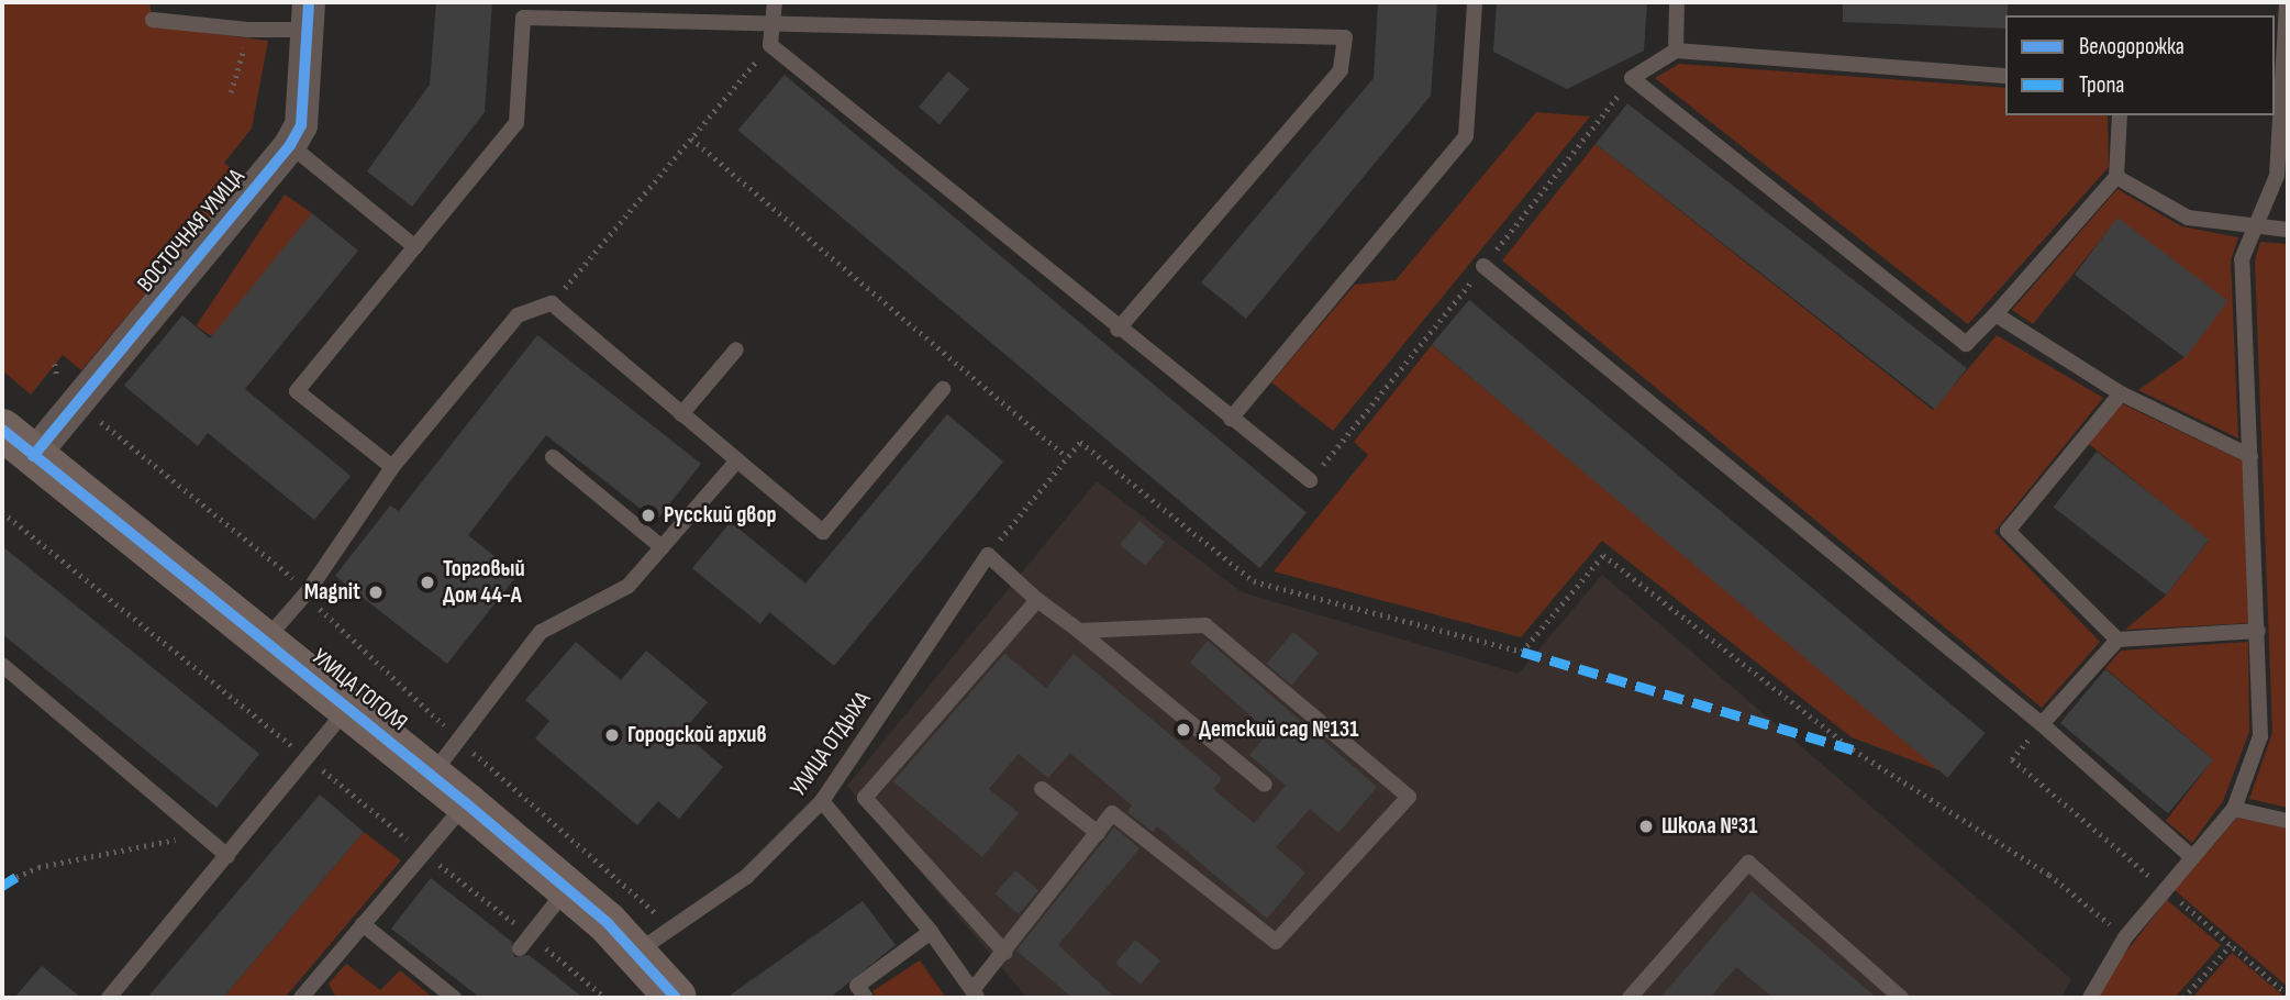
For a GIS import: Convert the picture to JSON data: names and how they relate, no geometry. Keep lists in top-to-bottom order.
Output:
{
  "streets": {
    "street": ["ВОСТОЧНАЯ УЛИЦА", "УЛИЦА ГОГОЛЯ"],
    "lane": ["УЛИЦА ОТДЫХА"]
  },
  "crossings": [
    ["ВОСТОЧНАЯ УЛИЦА", "УЛИЦА ГОГОЛЯ"],
    ["УЛИЦА ГОГОЛЯ", "УЛИЦА ОТДЫХА"]
  ],
  "places": [
    "Русский двор",
    "Торговый Дом 44-А",
    "Magnit",
    "Детский сад №131",
    "Городской архив",
    "Школа №31"
  ],
  "legend": ["Велодорожка", "Тропа"]
}
